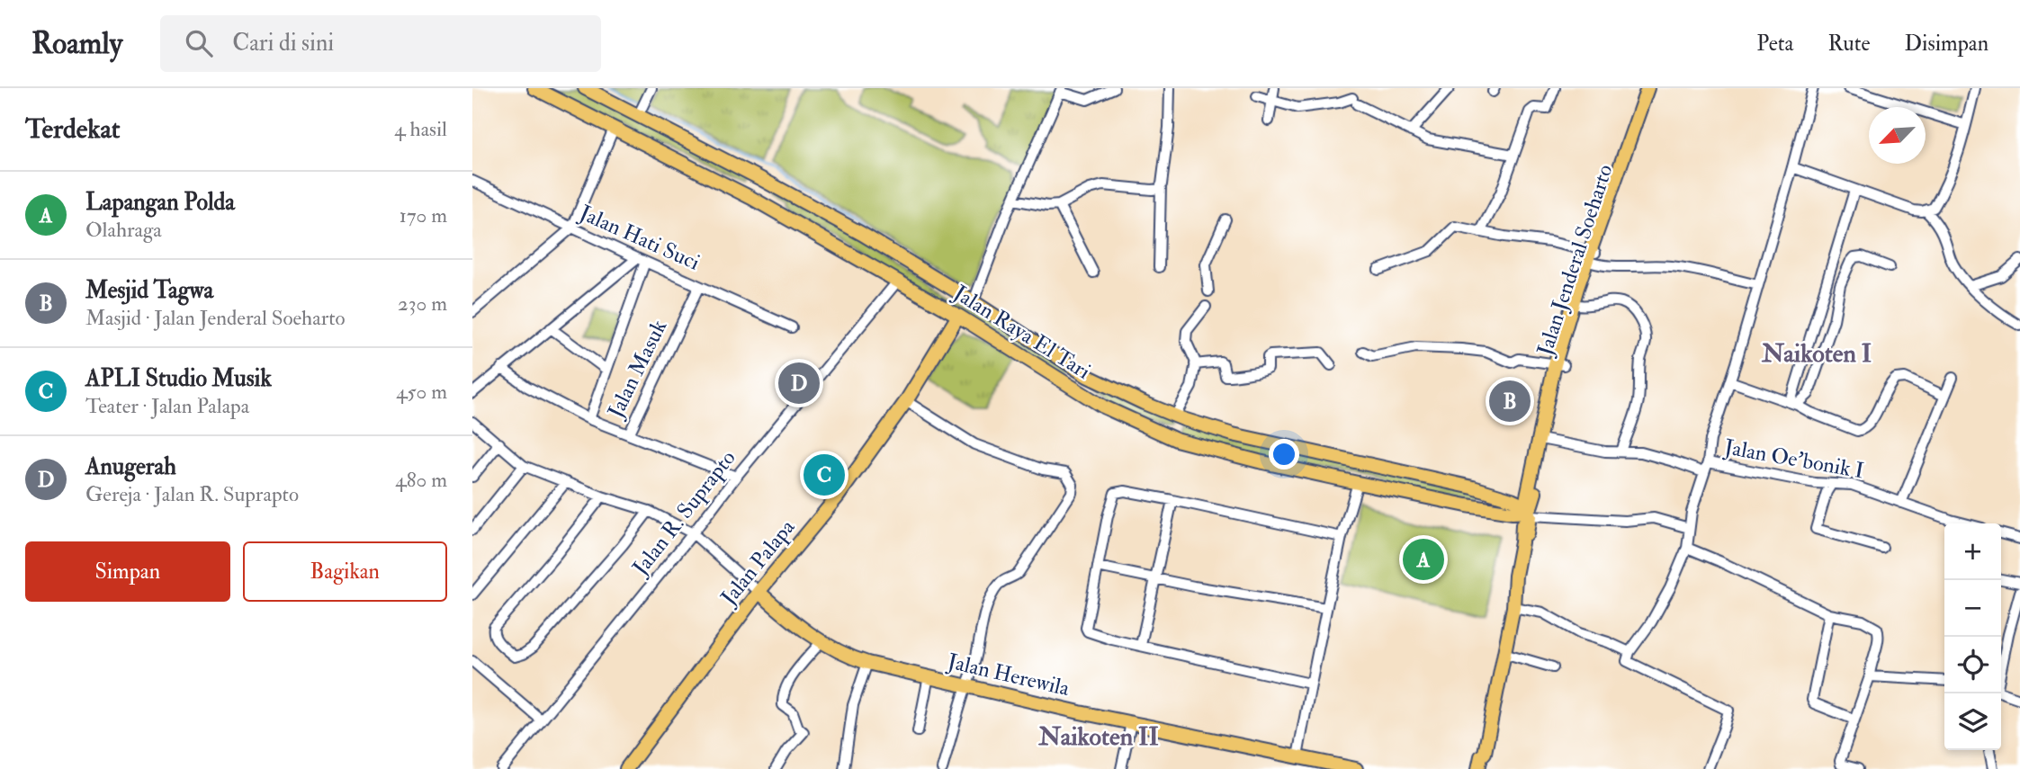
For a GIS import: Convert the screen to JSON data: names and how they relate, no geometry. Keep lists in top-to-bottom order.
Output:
{
  "streets": {
    "main road": [
      "Jalan Jenderal Soeharto",
      "Jalan Raya El Tari",
      "Jalan Palapa",
      "Jalan Herewila"
    ],
    "street": [
      "Jalan Hati Suci",
      "Jalan Masuk",
      "Jalan Oe'bonik I",
      "Jalan R. Suprapto"
    ]
  },
  "crossings": [
    ["Jalan Hati Suci", "Jalan Masuk"],
    ["Jalan Jenderal Soeharto", "Jalan Raya El Tari"],
    ["Jalan Raya El Tari", "Jalan R. Suprapto"],
    ["Jalan Raya El Tari", "Jalan Palapa"],
    ["Jalan R. Suprapto", "Jalan Herewila"],
    ["Jalan Palapa", "Jalan Herewila"]
  ],
  "districts": ["Naikoten I", "Naikoten II"],
  "north": "bottom left",
  "page": {
    "header": "Roamly",
    "search": "Cari di sini",
    "nav": ["Peta", "Rute", "Disimpan"],
    "heading": ["Terdekat", "4 hasil"],
    "list": [
      {
        "mark": "A",
        "name": "Lapangan Polda",
        "note": "Olahraga",
        "value": "170 m"
      },
      {
        "mark": "B",
        "name": "Mesjid Tagwa",
        "note": "Masjid · Jalan Jenderal Soeharto",
        "value": "230 m"
      },
      {
        "mark": "C",
        "name": "APLI Studio Musik",
        "note": "Teater · Jalan Palapa",
        "value": "450 m"
      },
      {
        "mark": "D",
        "name": "Anugerah",
        "note": "Gereja · Jalan R. Suprapto",
        "value": "480 m"
      }
    ],
    "pins": [
      "D",
      "B",
      "C",
      "A"
    ],
    "buttons": ["Simpan", "Bagikan"],
    "map_buttons": ["+", "−"]
  }
}
